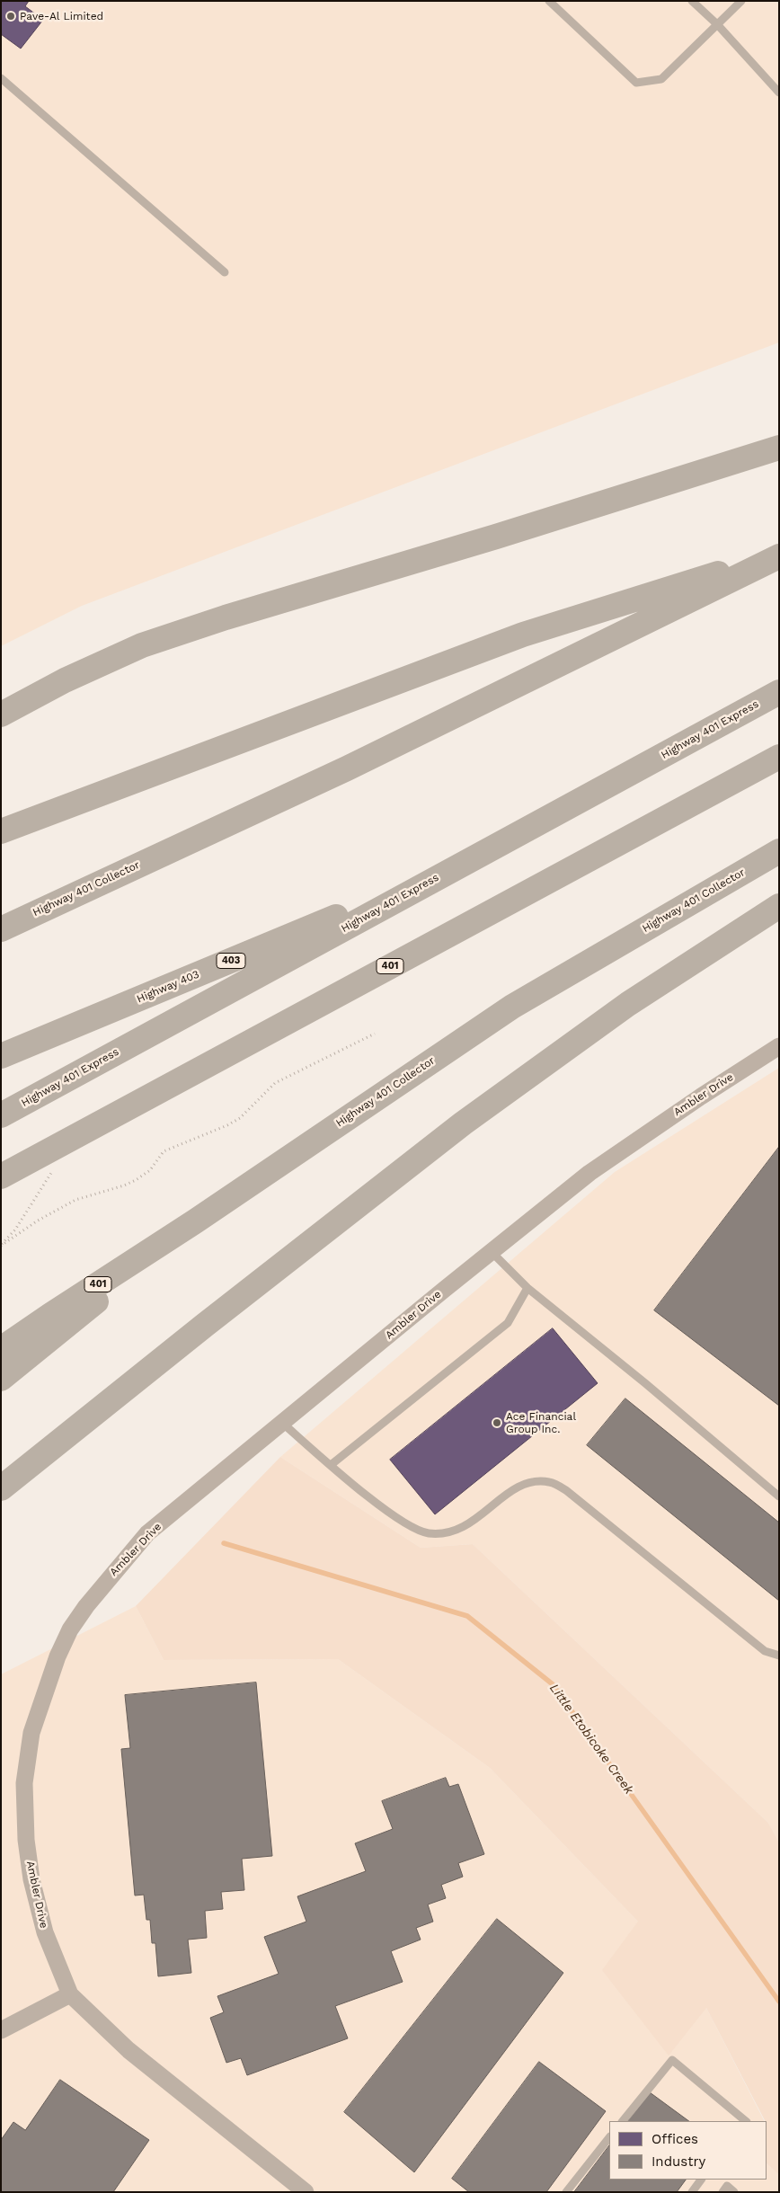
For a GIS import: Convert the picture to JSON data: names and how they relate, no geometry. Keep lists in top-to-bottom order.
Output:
{
  "streets": {
    "highway": [
      "Highway 401 Express",
      "Highway 401 Collector",
      "403",
      "401",
      "Highway 403"
    ],
    "street": ["Ambler Drive"]
  },
  "crossings": [
    ["Highway 401 Express", "Highway 403"]
  ],
  "water": ["Little Etobicoke Creek"],
  "places": ["Pave-Al Limited", "Ace Financial Group Inc."],
  "legend": ["Offices", "Industry"]
}
